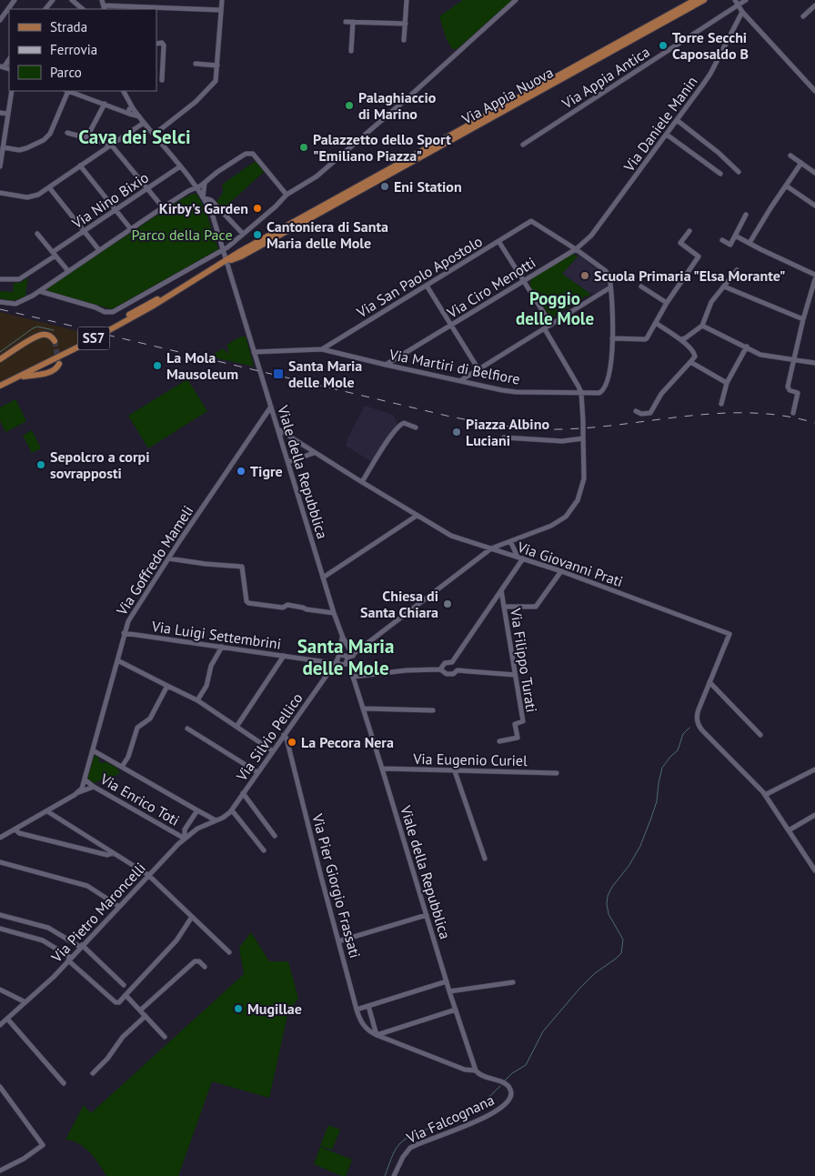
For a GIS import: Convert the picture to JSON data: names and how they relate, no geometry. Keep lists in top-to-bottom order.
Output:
{
  "streets": {
    "main road": ["Via Appia Nuova", "SS7"],
    "street": [
      "Via Appia Antica",
      "Via Daniele Manin",
      "Via Nino Bixio",
      "Via San Paolo Apostolo",
      "Via Ciro Menotti",
      "Via Martiri di Belfiore",
      "Viale della Repubblica",
      "Via Goffredo Mameli",
      "Via Giovanni Prati",
      "Via Luigi Settembrini",
      "Via Filippo Turati",
      "Via Silvio Pellico",
      "Via Eugenio Curiel",
      "Via Enrico Toti",
      "Via Pier Giorgio Frassati",
      "Via Pietro Maroncelli",
      "Via Falcognana"
    ]
  },
  "crossings": [
    ["Via Appia Nuova", "Viale della Repubblica"],
    ["Via Daniele Manin", "Via Ciro Menotti"],
    ["Via San Paolo Apostolo", "Via Ciro Menotti"],
    ["Via San Paolo Apostolo", "Via Martiri di Belfiore"],
    ["Via Ciro Menotti", "Via Martiri di Belfiore"],
    ["Via Martiri di Belfiore", "Viale della Repubblica"],
    ["Viale della Repubblica", "Via Goffredo Mameli"],
    ["Viale della Repubblica", "Via Giovanni Prati"],
    ["Viale della Repubblica", "Via Silvio Pellico"],
    ["Viale della Repubblica", "Via Eugenio Curiel"],
    ["Viale della Repubblica", "Via Pier Giorgio Frassati"],
    ["Viale della Repubblica", "Via Falcognana"],
    ["Via Goffredo Mameli", "Via Luigi Settembrini"],
    ["Via Goffredo Mameli", "Via Enrico Toti"],
    ["Via Luigi Settembrini", "Via Silvio Pellico"],
    ["Via Silvio Pellico", "Via Pier Giorgio Frassati"],
    ["Via Silvio Pellico", "Via Pietro Maroncelli"],
    ["Via Enrico Toti", "Via Pietro Maroncelli"]
  ],
  "districts": ["Cava dei Selci", "Poggio delle Mole", "Santa Maria delle Mole"],
  "parks": ["Parco della Pace"],
  "places": {
    "other": [
      "Torre Secchi Caposaldo B",
      "Palaghiaccio di Marino",
      "Palazzetto dello Sport \"Emiliano Piazza\"",
      "Eni Station",
      "Kirby's Garden",
      "Cantoniera di Santa Maria delle Mole",
      "Scuola Primaria \"Elsa Morante\"",
      "La Mola Mausoleum",
      "Piazza Albino Luciani",
      "Sepolcro a corpi sovrapposti",
      "Tigre",
      "Chiesa di Santa Chiara",
      "La Pecora Nera",
      "Mugillae"
    ],
    "transit": ["Santa Maria delle Mole"]
  },
  "legend": ["Strada", "Ferrovia", "Parco"]
}
